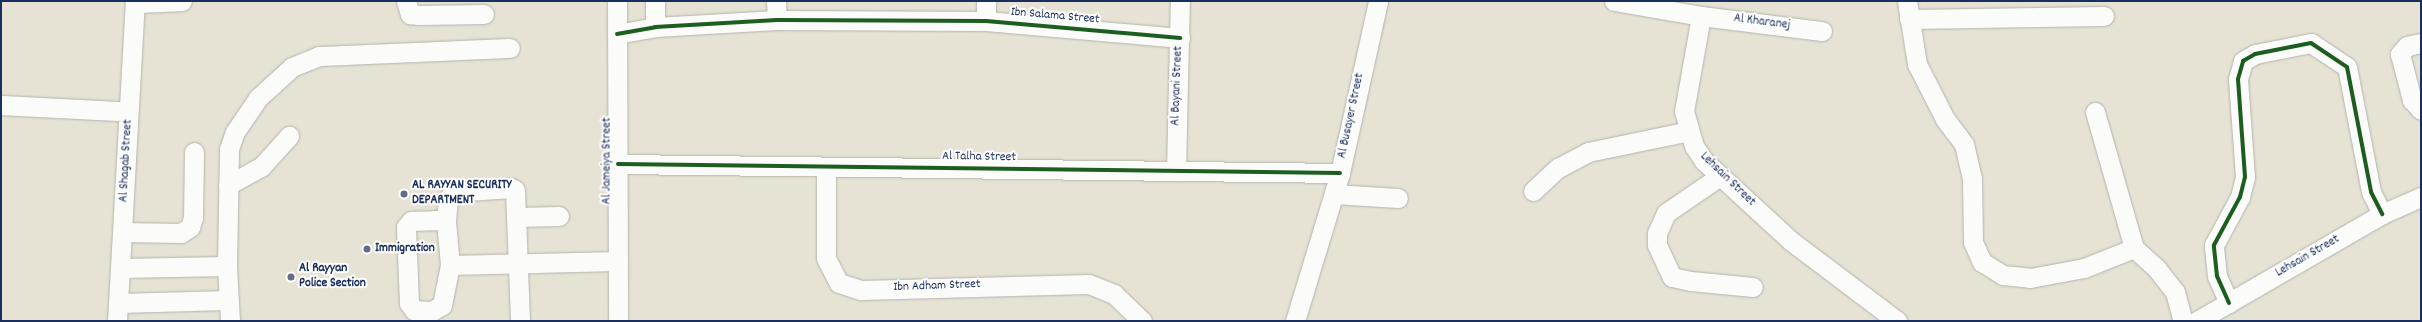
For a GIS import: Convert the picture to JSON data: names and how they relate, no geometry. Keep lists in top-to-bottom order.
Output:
{
  "streets": {
    "street": [
      "Ibn Salama Street",
      "Al Kharanej",
      "Al Bayani Street",
      "Al Busayer Street",
      "Al Talha Street",
      "Al Shagab Street",
      "Al Jameiya Street",
      "Lehsain Street",
      "Ibn Adham Street"
    ]
  },
  "crossings": [
    ["Ibn Salama Street", "Al Bayani Street"],
    ["Ibn Salama Street", "Al Jameiya Street"],
    ["Al Kharanej", "Lehsain Street"],
    ["Al Bayani Street", "Al Talha Street"],
    ["Al Busayer Street", "Al Talha Street"],
    ["Al Talha Street", "Al Jameiya Street"],
    ["Al Talha Street", "Ibn Adham Street"]
  ],
  "places": ["AL RAYYAN SECURITY DEPARTMENT", "Immigration", "Al Rayyan Police Section"]
}
